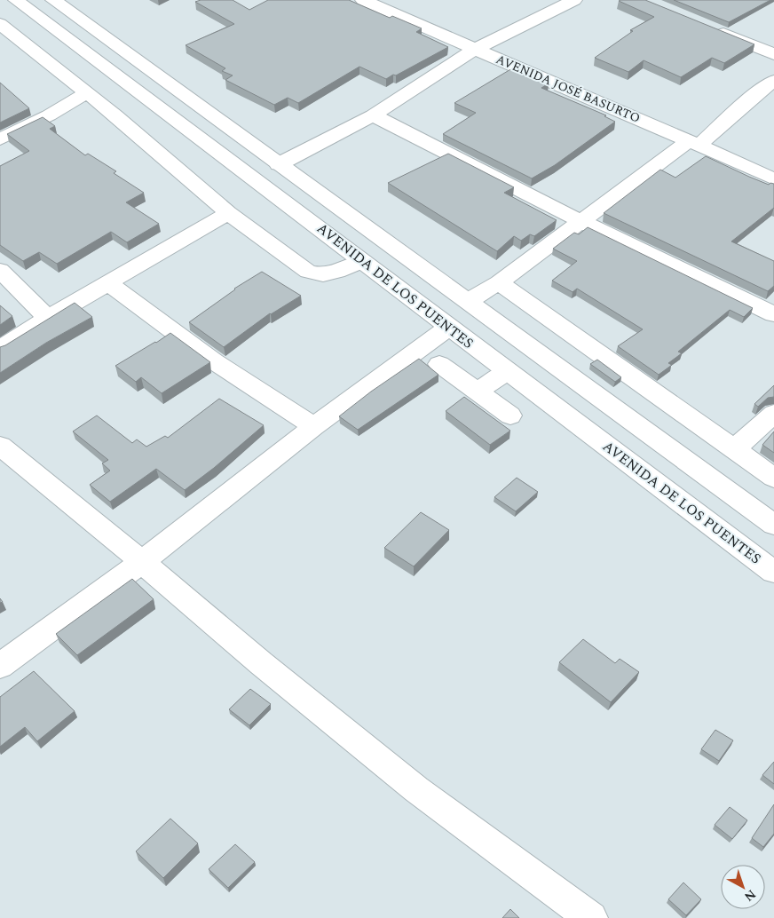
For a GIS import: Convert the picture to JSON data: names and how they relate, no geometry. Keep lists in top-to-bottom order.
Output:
{
  "streets": {
    "street": ["AVENIDA JOSÉ BASURTO", "AVENIDA DE LOS PUENTES"]
  },
  "north": "bottom right"
}
